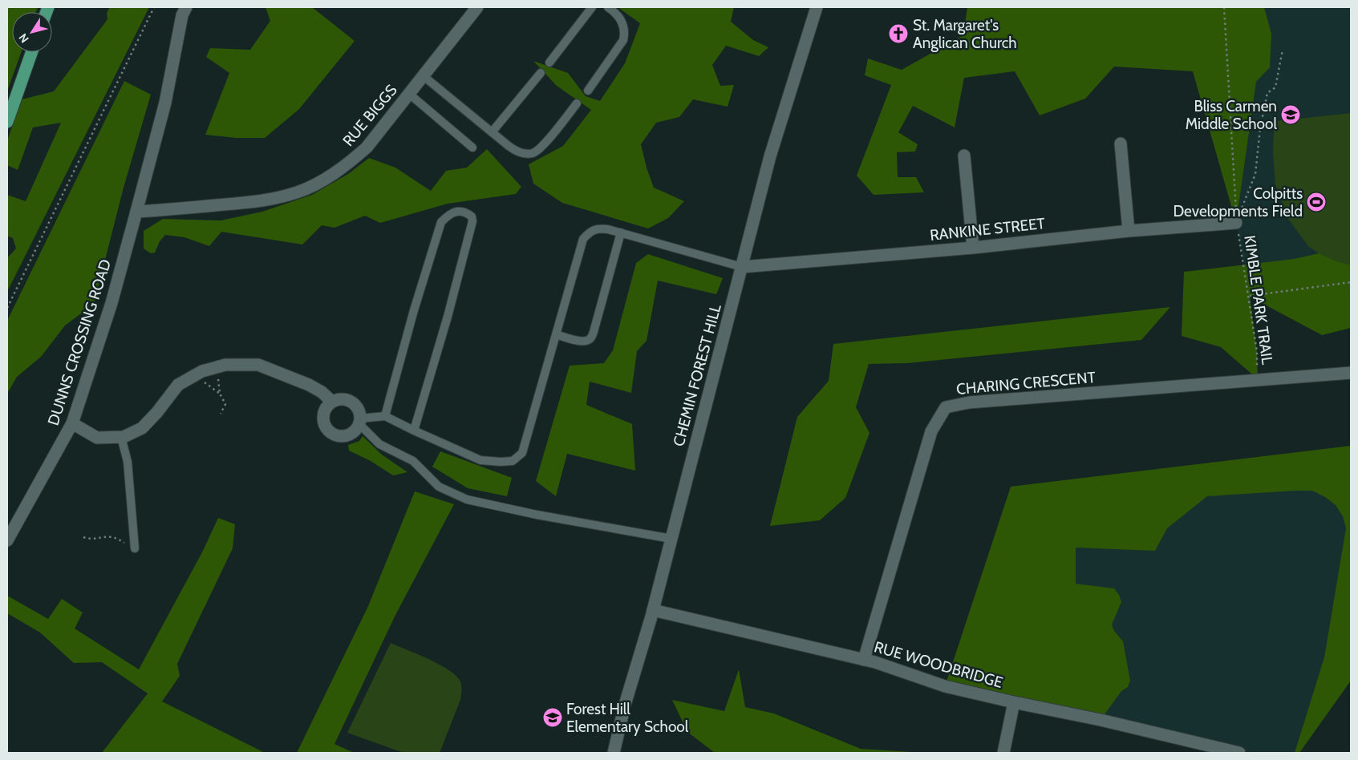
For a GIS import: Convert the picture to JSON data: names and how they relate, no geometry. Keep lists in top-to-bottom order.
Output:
{
  "streets": {
    "street": [
      "RUE BIGGS",
      "RANKINE STREET",
      "DUNNS CROSSING ROAD",
      "CHEMIN FOREST HILL",
      "CHARING CRESCENT",
      "RUE WOODBRIDGE"
    ],
    "path": ["KIMBLE PARK TRAIL"]
  },
  "crossings": [
    ["RUE BIGGS", "DUNNS CROSSING ROAD"],
    ["RANKINE STREET", "KIMBLE PARK TRAIL"],
    ["RANKINE STREET", "CHEMIN FOREST HILL"],
    ["KIMBLE PARK TRAIL", "CHARING CRESCENT"],
    ["CHEMIN FOREST HILL", "RUE WOODBRIDGE"],
    ["CHARING CRESCENT", "RUE WOODBRIDGE"]
  ],
  "places": {
    "church": ["St. Margaret's Anglican Church"],
    "school or university": ["Bliss Carmen Middle School", "Forest Hill Elementary School"],
    "sports": ["Colpitts Developments Field"]
  },
  "north": "bottom left"
}
